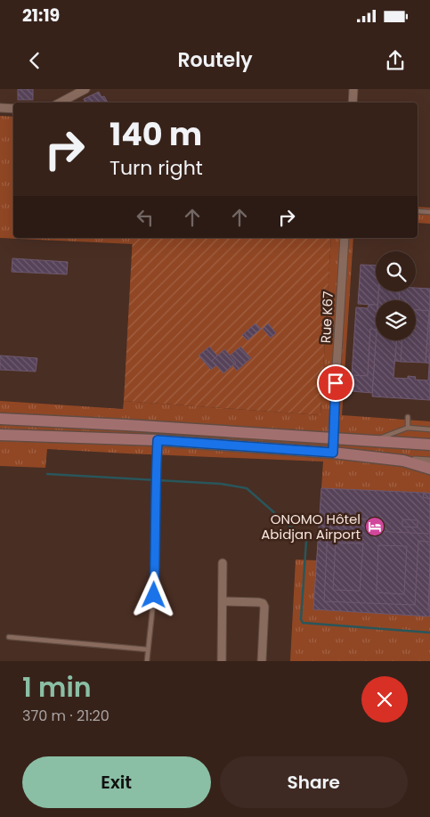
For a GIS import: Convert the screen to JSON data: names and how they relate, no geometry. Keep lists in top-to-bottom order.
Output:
{
  "streets": {
    "street": ["Rue K67"]
  },
  "places": {
    "hotel": ["ONOMO Hôtel Abidjan Airport"]
  },
  "page": {
    "status": "21:19",
    "header": "Routely",
    "turn": ["140 m", "Turn right"],
    "heading": ["1 min", "370 m · 21:20"],
    "buttons": ["Exit", "Share"]
  }
}
